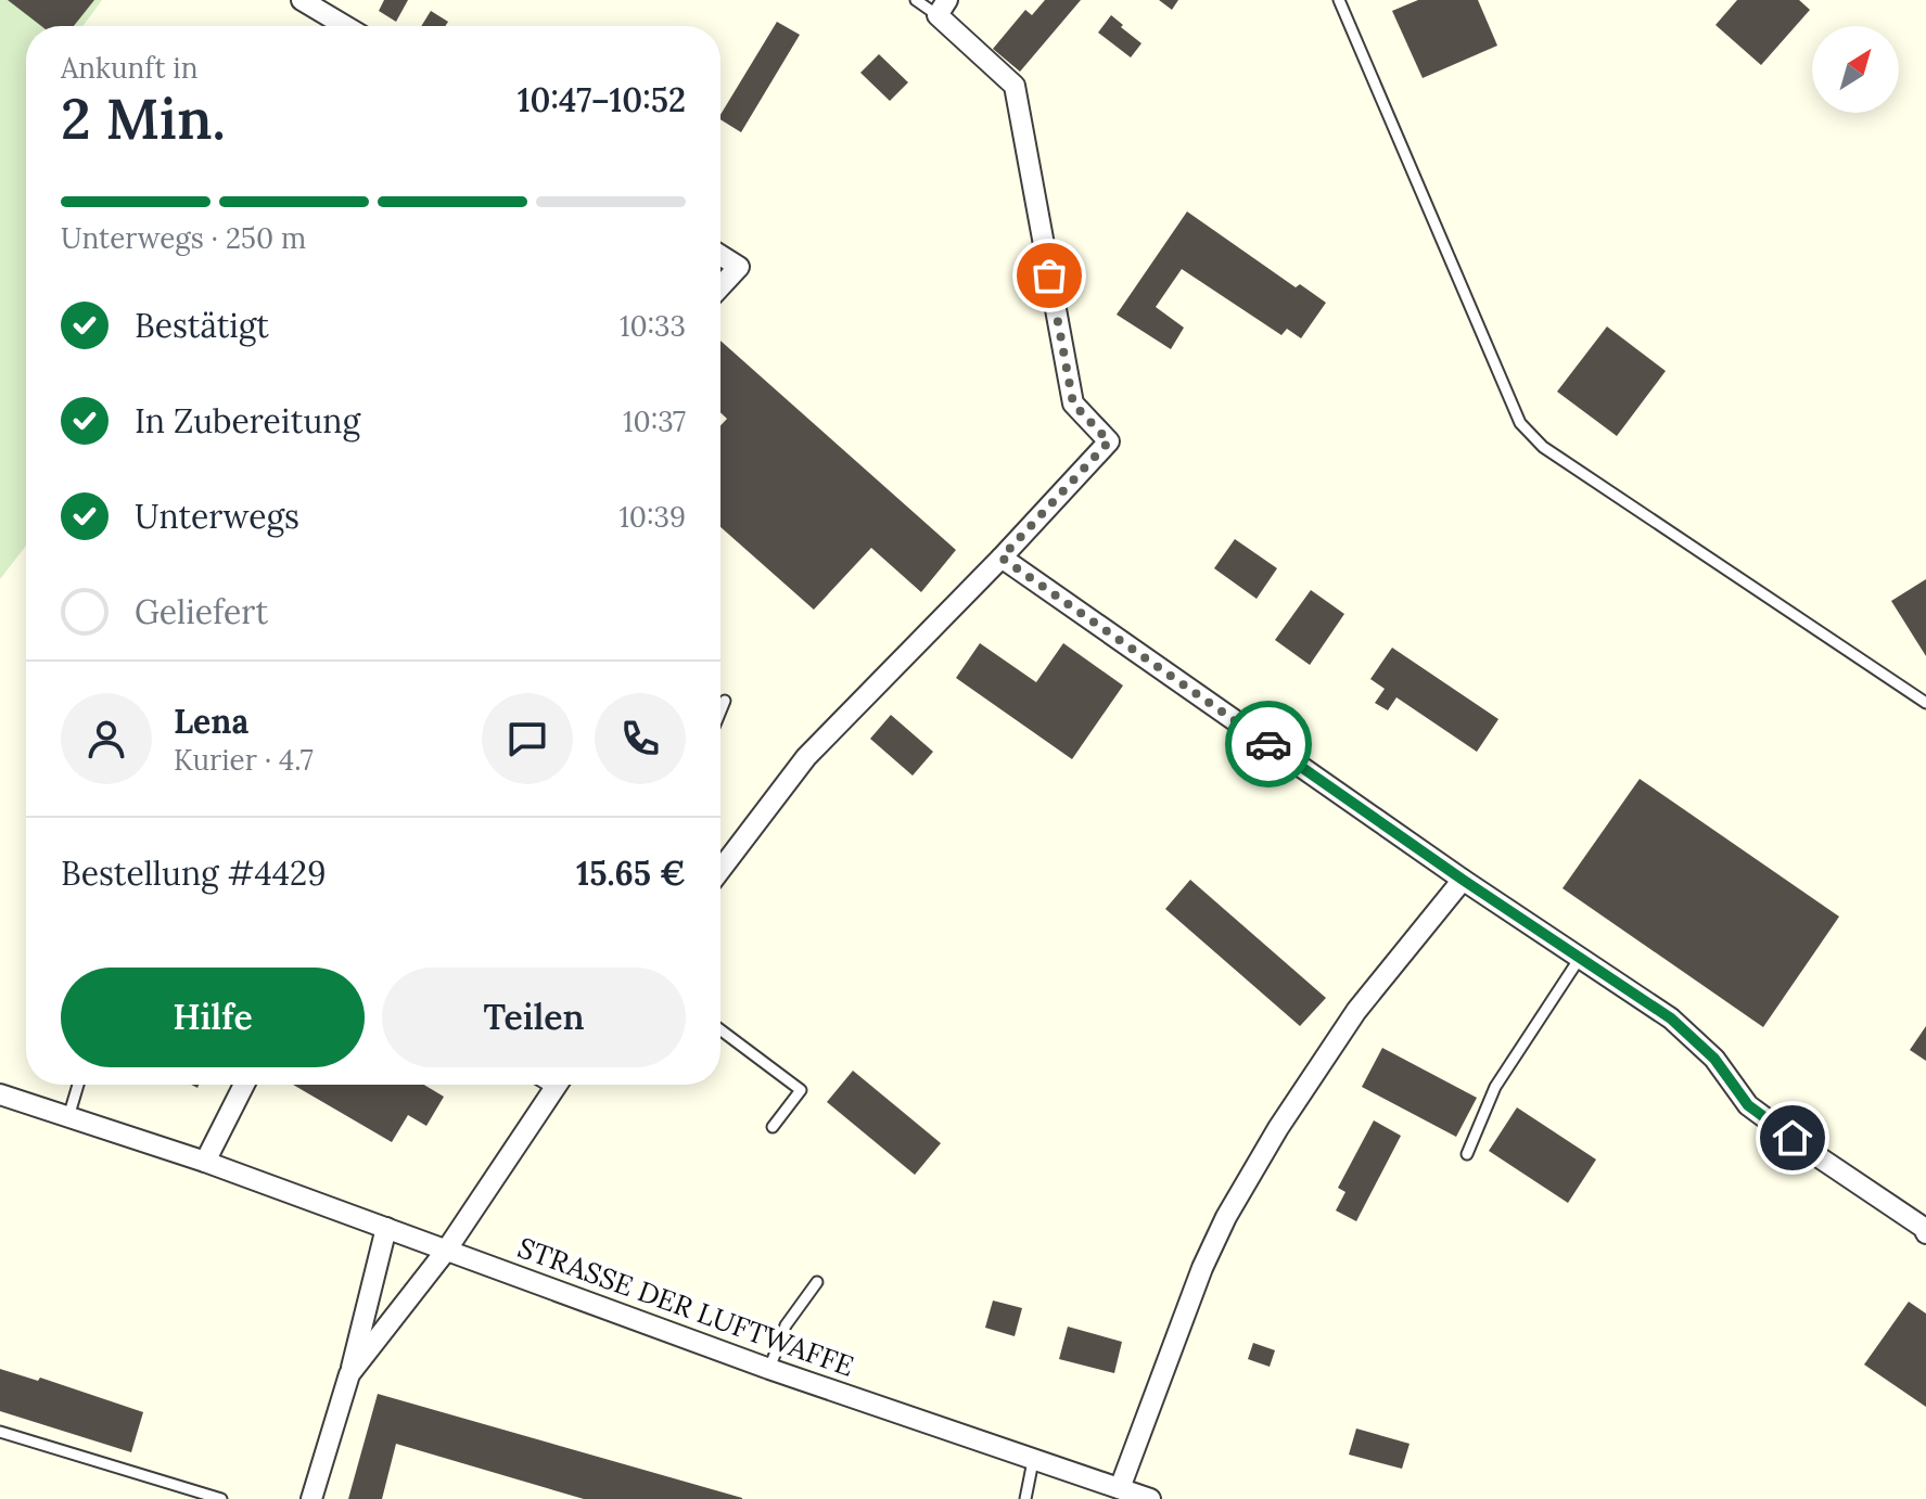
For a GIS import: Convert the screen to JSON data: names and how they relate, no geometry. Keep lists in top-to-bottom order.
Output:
{
  "streets": {
    "street": ["STRASSE DER LUFTWAFFE"]
  },
  "north": "top right",
  "page": {
    "heading": ["2 Min.", "Ankunft in", "10:47–10:52"],
    "panel": [
      "Lena",
      "Kurier · 4.7",
      "Bestellung #4429",
      "15.65 €"
    ],
    "bar": "Unterwegs · 250 m",
    "list": [
      ["Bestätigt", "10:33"],
      ["In Zubereitung", "10:37"],
      ["Unterwegs", "10:39"],
      "Geliefert"
    ],
    "buttons": ["Hilfe", "Teilen"]
  }
}
